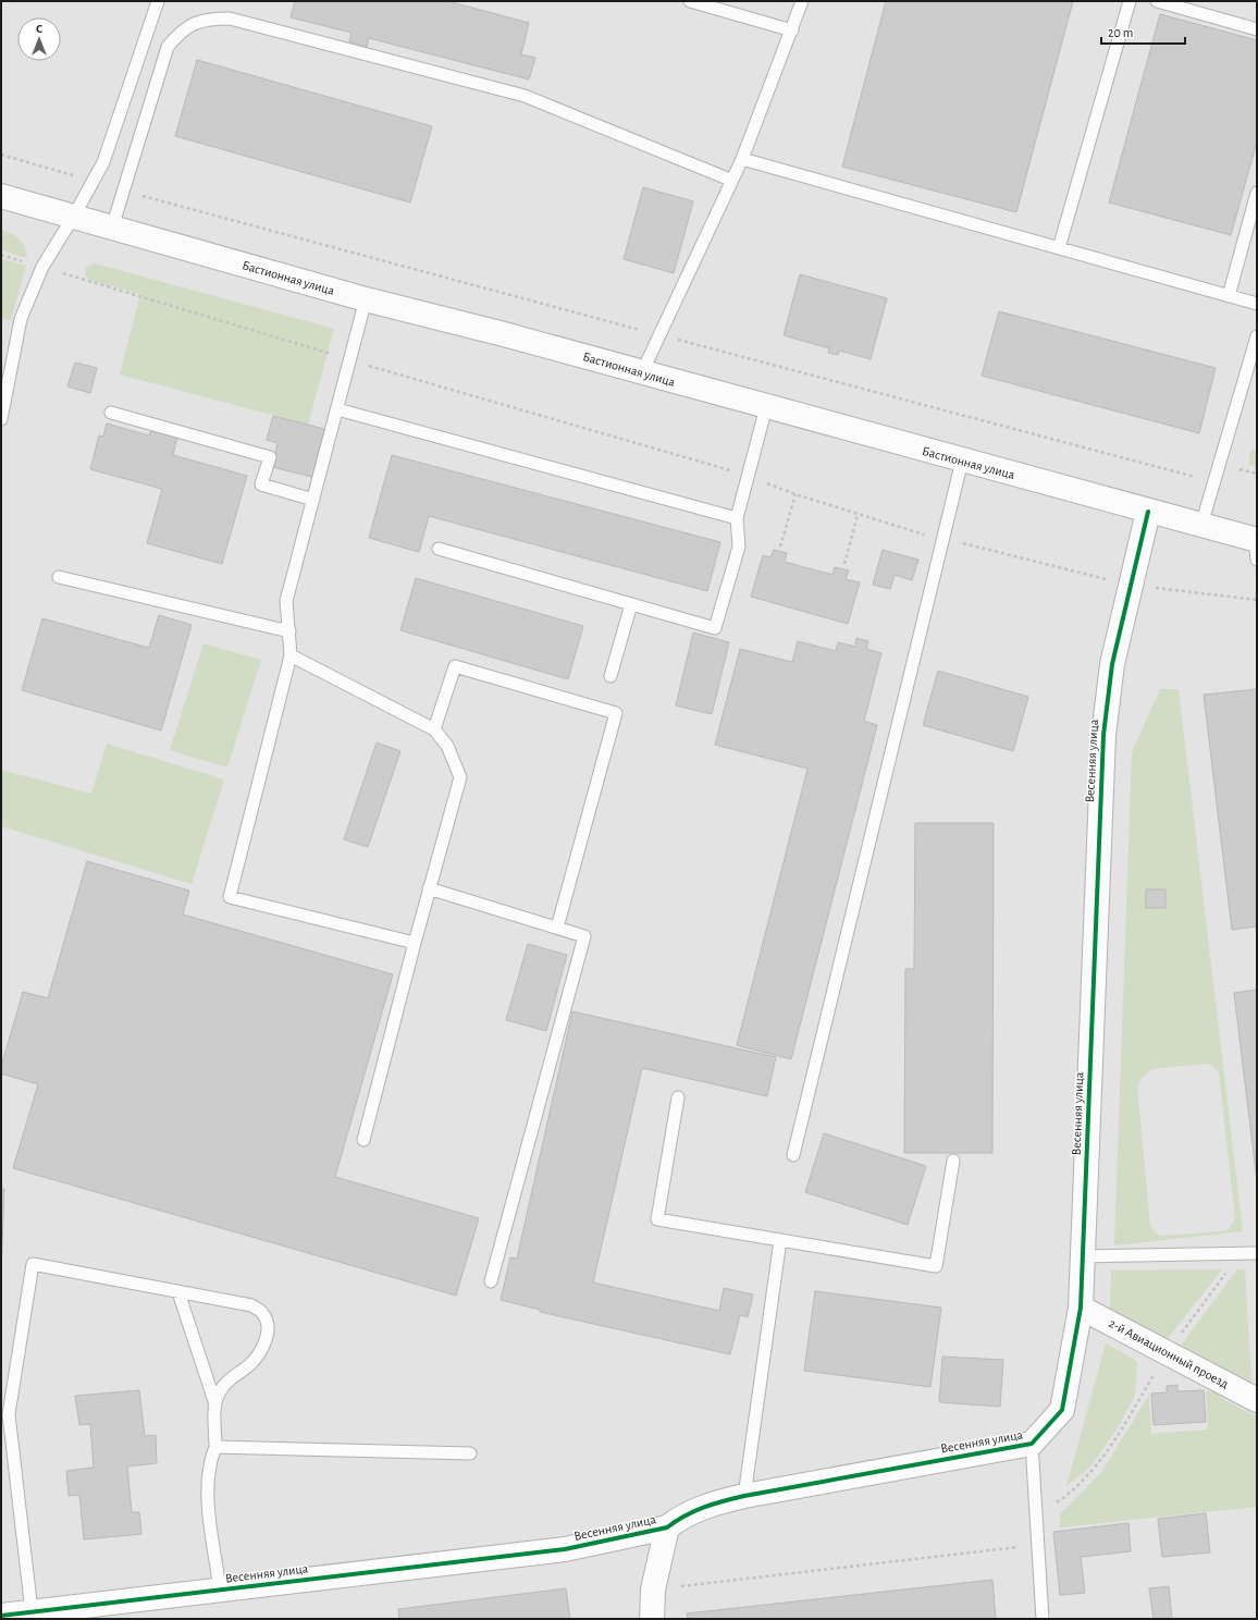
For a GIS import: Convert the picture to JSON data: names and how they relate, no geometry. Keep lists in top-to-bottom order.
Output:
{
  "streets": {
    "street": ["Бастионная улица", "Весенняя улица", "2-й Авиационный проезд"]
  },
  "crossings": [
    ["Бастионная улица", "Весенняя улица"],
    ["Весенняя улица", "2-й Авиационный проезд"]
  ],
  "scale_bar": "20 m",
  "north": "top"
}
